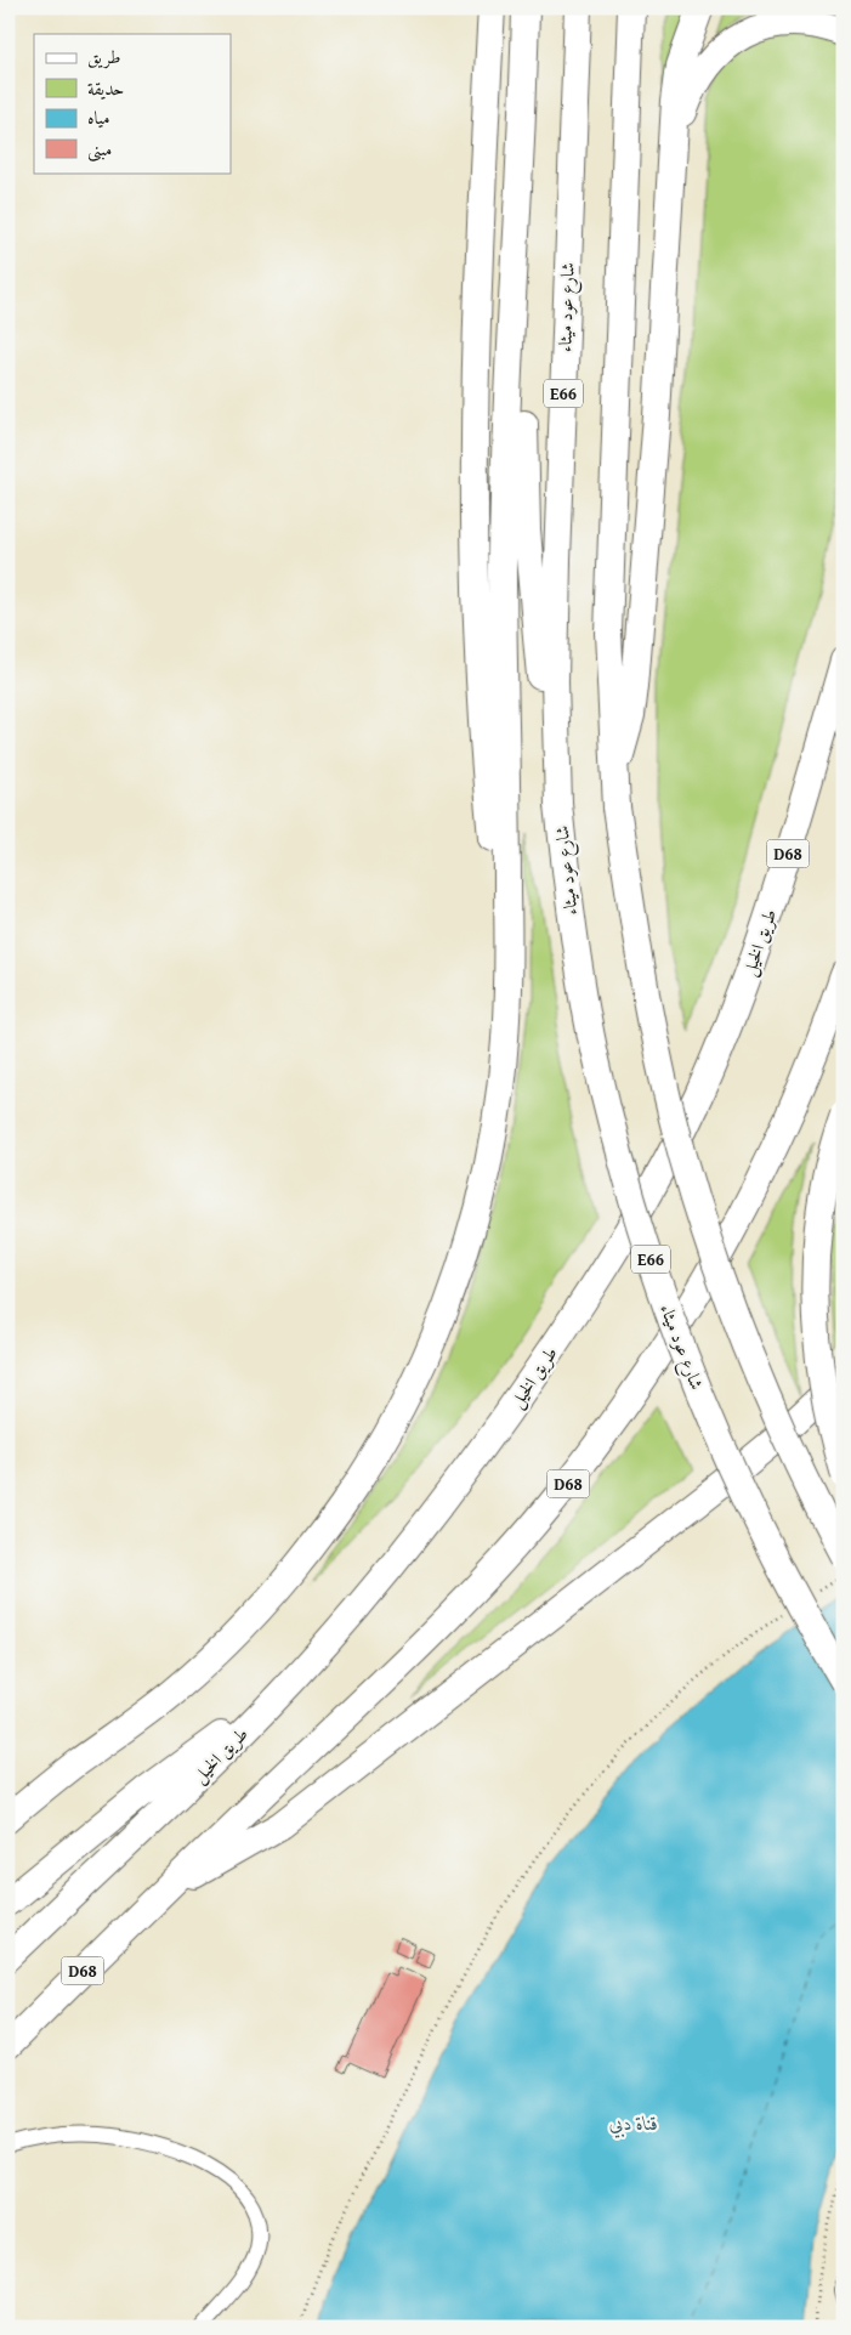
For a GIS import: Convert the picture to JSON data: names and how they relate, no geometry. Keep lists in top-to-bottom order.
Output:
{
  "streets": {
    "highway": [
      "شارع عود ميثاء",
      "E66",
      "D68",
      "طريق الخيل"
    ]
  },
  "water": ["قناة دبي"],
  "legend": [
    "طريق",
    "حديقة",
    "مياه",
    "مبنى"
  ]
}
